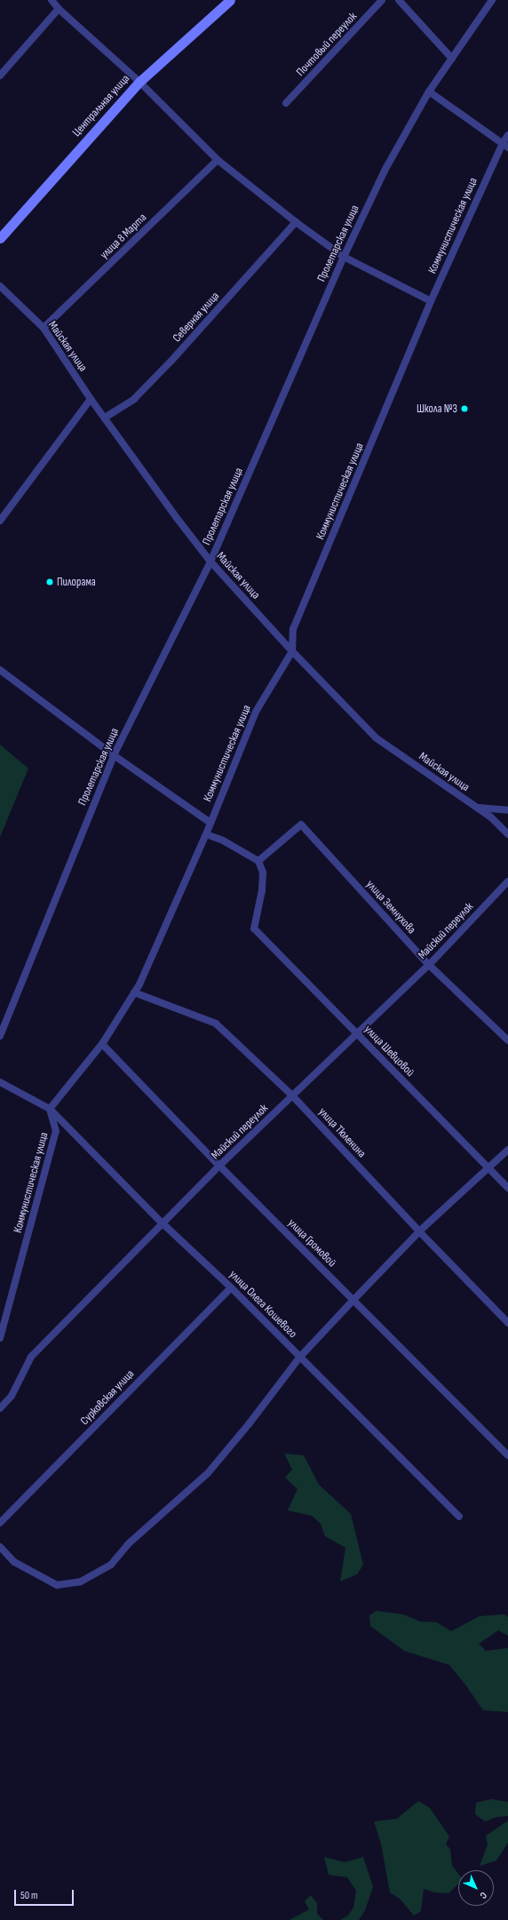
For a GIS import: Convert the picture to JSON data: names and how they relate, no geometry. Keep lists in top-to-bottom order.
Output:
{
  "streets": {
    "main road": ["Центральная улица"],
    "street": [
      "Почтовый переулок",
      "Коммунистическая улица",
      "улица 8 Марта",
      "Пролетарская улица",
      "Северная улица",
      "Майская улица",
      "улица Земнухова",
      "Майский переулок",
      "улица Шевцовой",
      "улица Тюленина",
      "улица Громовой",
      "улица Олега Кошевого",
      "Сурковская улица"
    ]
  },
  "crossings": [
    ["Коммунистическая улица", "Майская улица"],
    ["Коммунистическая улица", "улица Тюленина"],
    ["Коммунистическая улица", "улица Громовой"],
    ["Коммунистическая улица", "улица Олега Кошевого"],
    ["улица 8 Марта", "Майская улица"],
    ["Пролетарская улица", "Майская улица"],
    ["Северная улица", "Майская улица"],
    ["улица Земнухова", "Майский переулок"],
    ["улица Земнухова", "улица Шевцовой"],
    ["Майский переулок", "улица Шевцовой"],
    ["Майский переулок", "улица Тюленина"],
    ["Майский переулок", "улица Громовой"],
    ["Майский переулок", "улица Олега Кошевого"],
    ["улица Олега Кошевого", "Сурковская улица"]
  ],
  "places": ["Школа №3", "Пилорама"],
  "scale_bar": "50 m",
  "north": "bottom right"
}
